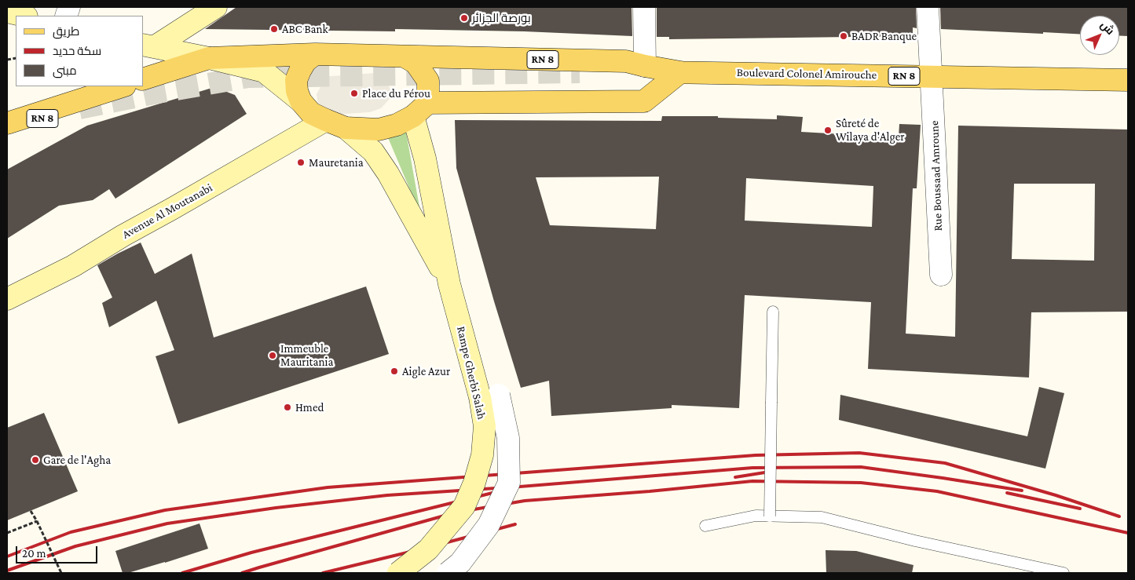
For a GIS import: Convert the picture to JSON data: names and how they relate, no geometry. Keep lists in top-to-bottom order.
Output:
{
  "streets": {
    "main road": ["RN 8", "Boulevard Colonel Amirouche"],
    "street": ["Rue Boussaad Amroune", "Avenue Al Moutanabi", "Rampe Gherbi Salah"]
  },
  "crossings": [
    ["RN 8", "Boulevard Colonel Amirouche"],
    ["RN 8", "Avenue Al Moutanabi"],
    ["RN 8", "Rampe Gherbi Salah"],
    ["Boulevard Colonel Amirouche", "Rue Boussaad Amroune"],
    ["Avenue Al Moutanabi", "Rampe Gherbi Salah"]
  ],
  "places": [
    "بورصة الجزائر",
    "ABC Bank",
    "BADR Banque",
    "Place du Pérou",
    "Sûreté de Wilaya d'Alger",
    "Mauretania",
    "Immeuble Mauritania",
    "Aigle Azur",
    "Hmed",
    "Gare de l'Agha"
  ],
  "legend": ["طريق", "سكة حديد", "مبنى"],
  "scale_bar": "20 m",
  "north": "top right"
}
